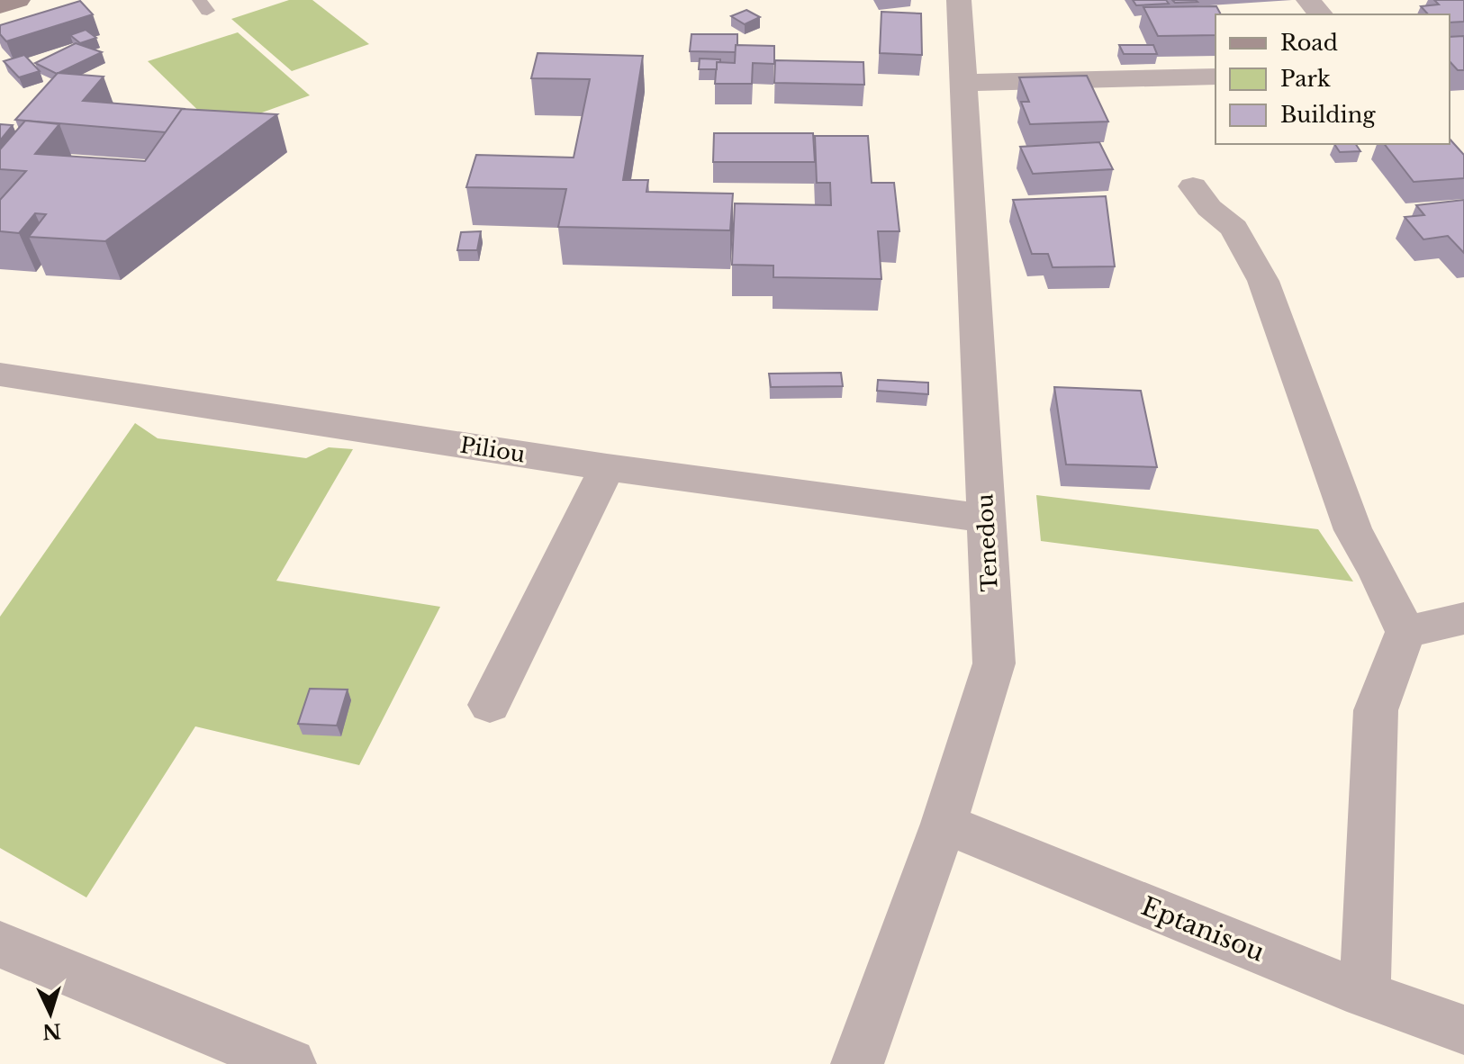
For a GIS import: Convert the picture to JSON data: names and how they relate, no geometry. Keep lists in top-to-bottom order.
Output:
{
  "streets": {
    "street": ["Piliou", "Tenedou", "Eptanisou"]
  },
  "crossings": [
    ["Piliou", "Tenedou"],
    ["Tenedou", "Eptanisou"]
  ],
  "legend": ["Road", "Park", "Building"],
  "north": "bottom"
}
